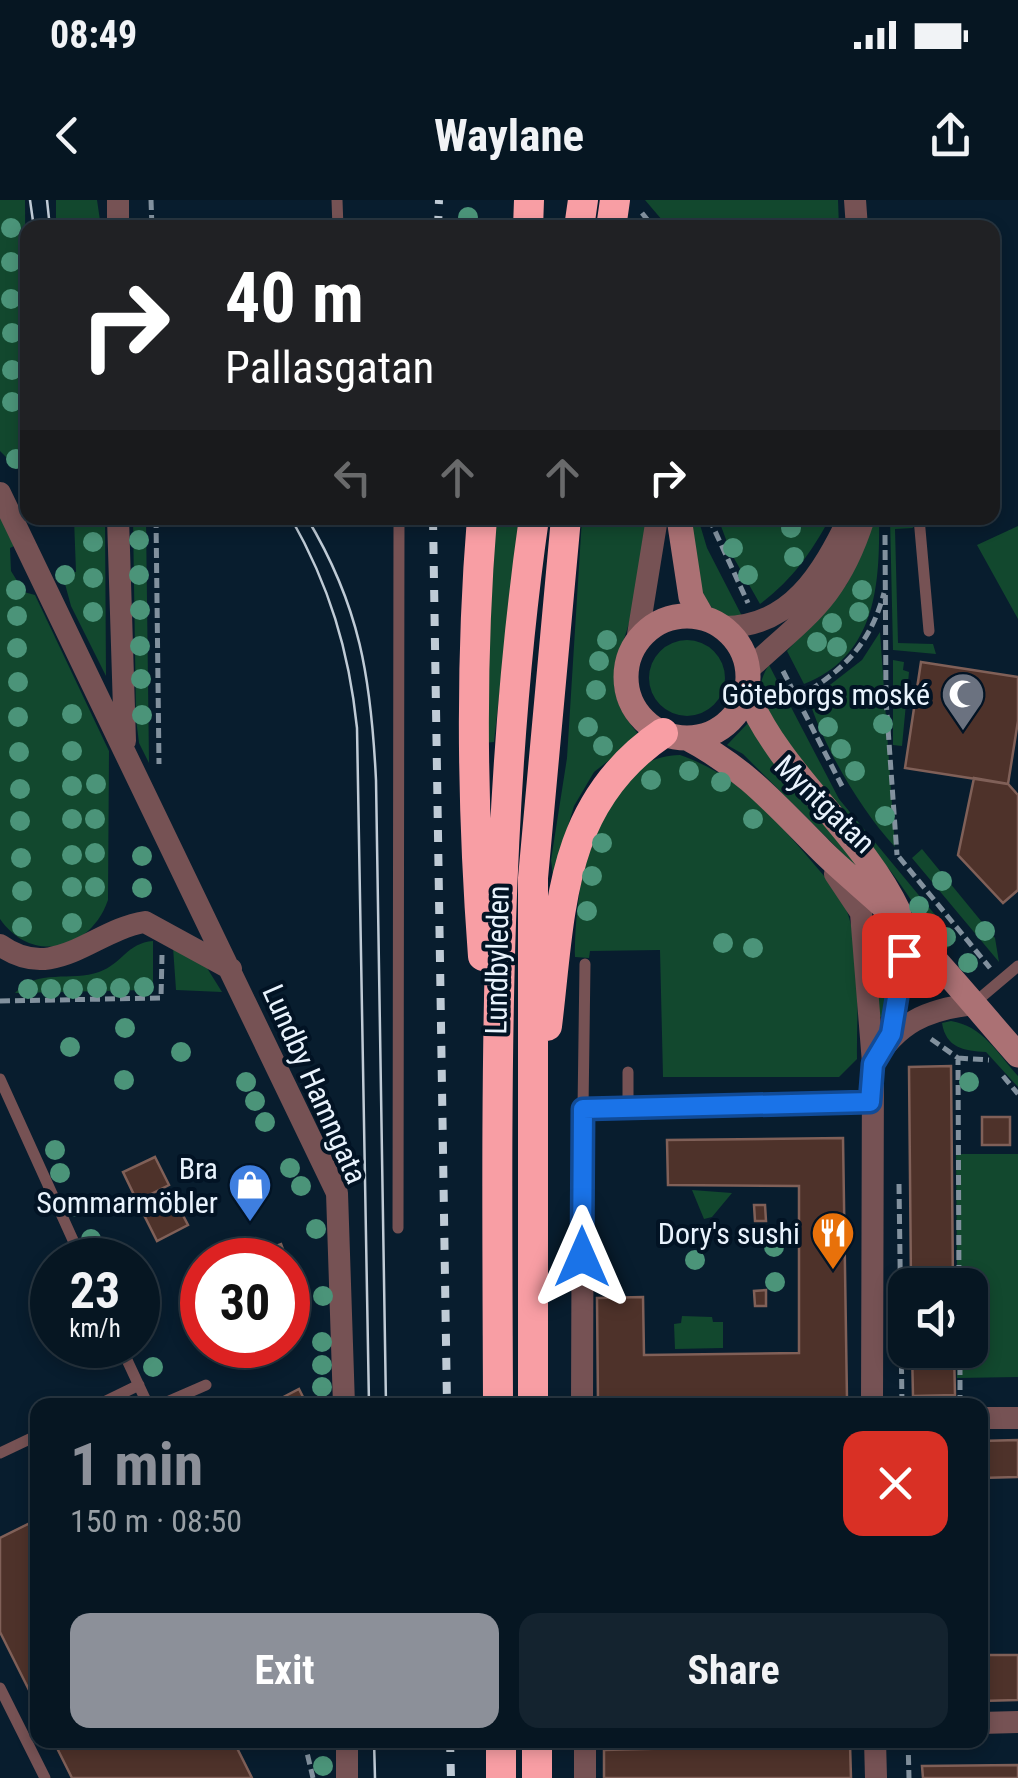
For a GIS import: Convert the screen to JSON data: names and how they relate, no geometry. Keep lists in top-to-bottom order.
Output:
{
  "streets": {
    "highway": ["Lundbyleden"],
    "street": ["Myntgatan", "Lundby Hamngata"]
  },
  "places": {
    "mosque": ["Göteborgs moské"],
    "shop": ["Bra Sommarmöbler"],
    "restaurant": ["Dory's sushi"]
  },
  "page": {
    "status": "08:49",
    "header": "Waylane",
    "turn": ["40 m", "Pallasgatan"],
    "speed": "23 km/h",
    "limit": "30",
    "heading": ["1 min", "150 m · 08:50"],
    "buttons": ["Exit", "Share"]
  }
}
